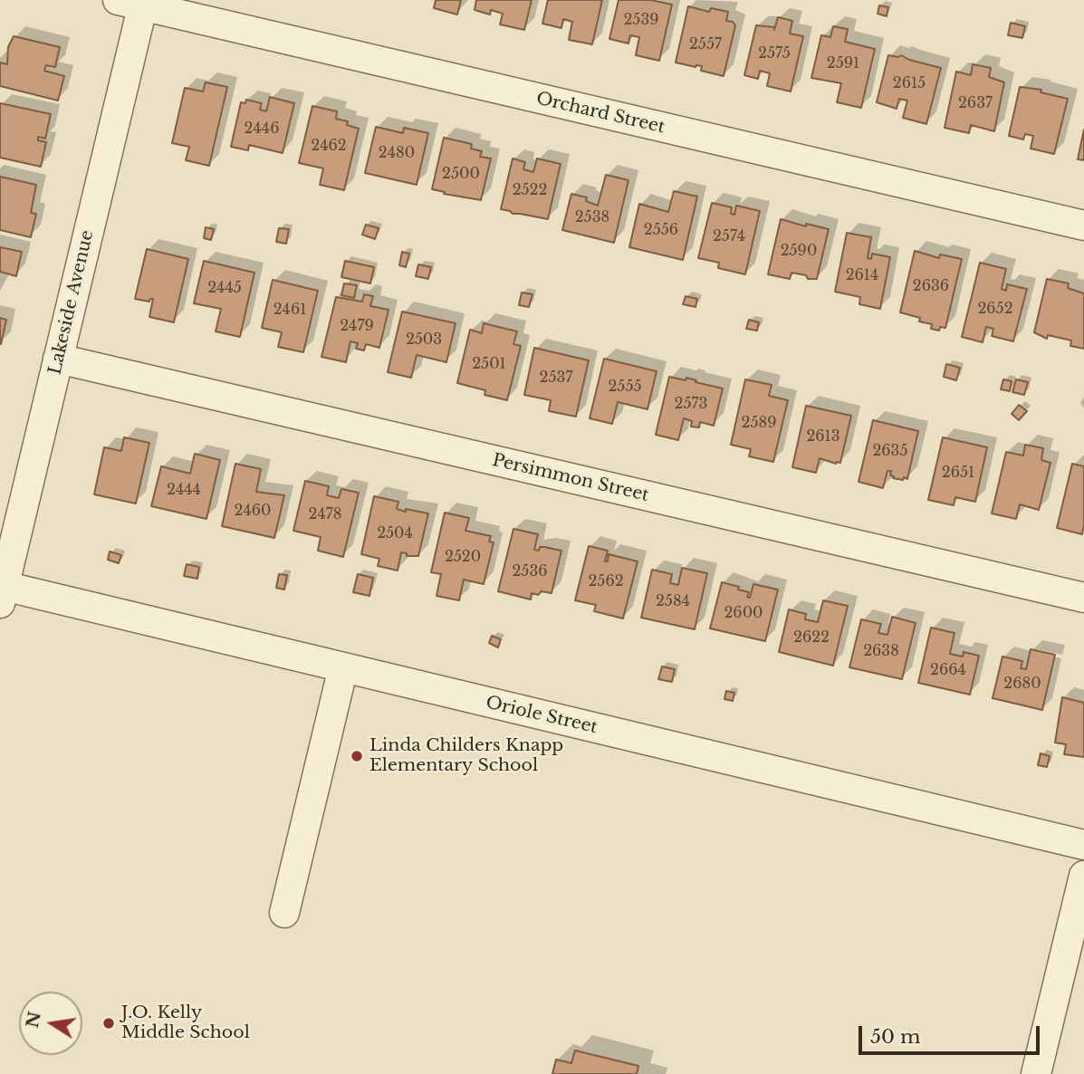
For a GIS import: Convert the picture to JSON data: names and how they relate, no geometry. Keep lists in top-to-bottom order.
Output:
{
  "streets": {
    "street": [
      "Orchard Street",
      "Lakeside Avenue",
      "Persimmon Street",
      "Oriole Street"
    ]
  },
  "crossings": [
    ["Orchard Street", "Lakeside Avenue"],
    ["Lakeside Avenue", "Persimmon Street"],
    ["Lakeside Avenue", "Oriole Street"]
  ],
  "places": ["Linda Childers Knapp Elementary School", "J.O. Kelly Middle School"],
  "house_numbers": [
    "2539",
    "2557",
    "2575",
    "2591",
    "2615",
    "2637",
    "2446",
    "2462",
    "2480",
    "2500",
    "2522",
    "2538",
    "2556",
    "2574",
    "2590",
    "2614",
    "2636",
    "2445",
    "2652",
    "2461",
    "2479",
    "2503",
    "2501",
    "2537",
    "2555",
    "2573",
    "2589",
    "2613",
    "2635",
    "2651",
    "2444",
    "2460",
    "2478",
    "2504",
    "2520",
    "2536",
    "2562",
    "2584",
    "2600",
    "2622",
    "2638",
    "2664",
    "2680"
  ],
  "scale_bar": "50 m",
  "north": "left"
}
